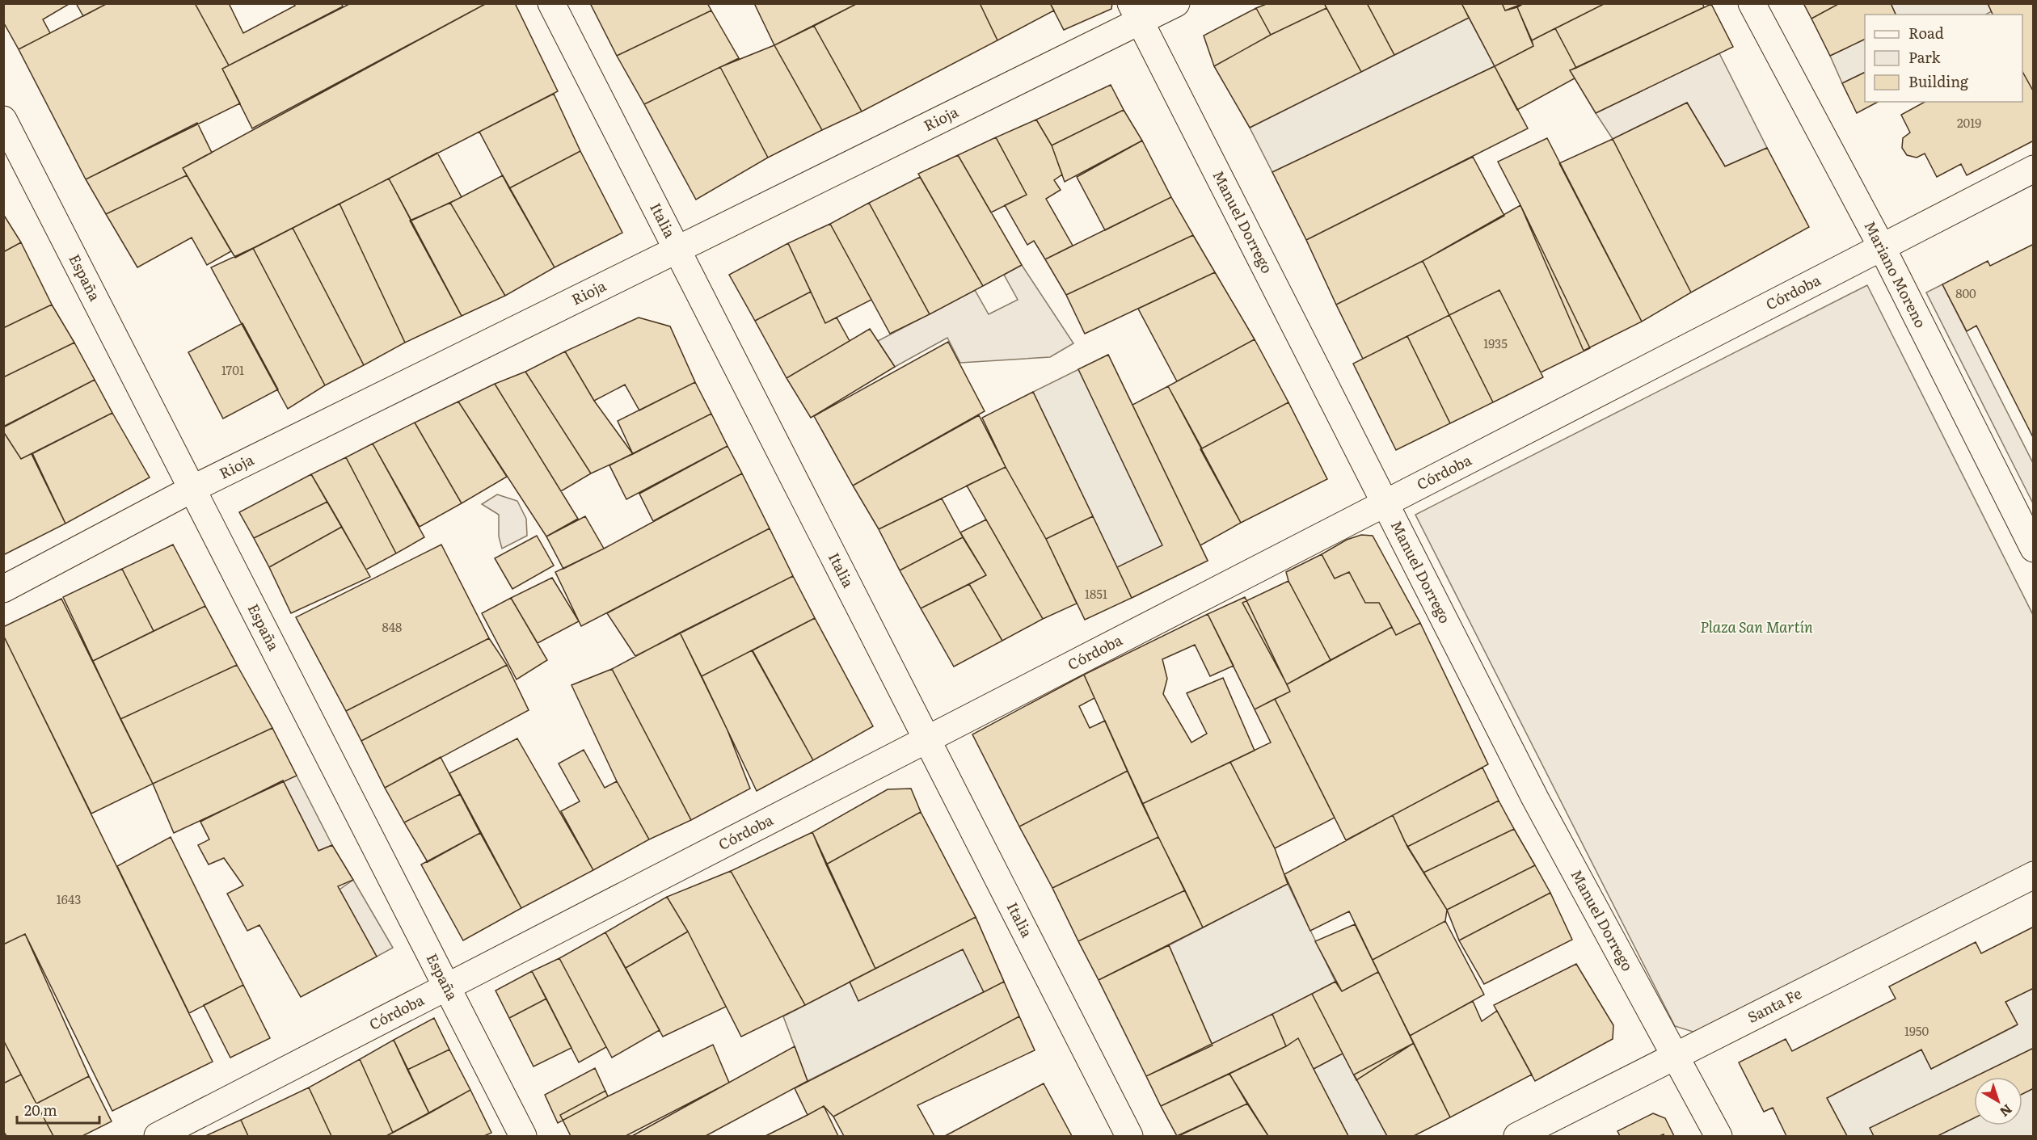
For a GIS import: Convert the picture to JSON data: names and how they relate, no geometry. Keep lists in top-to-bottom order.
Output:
{
  "streets": {
    "street": [
      "Rioja",
      "Italia",
      "Manuel Dorrego",
      "Mariano Moreno",
      "España",
      "Córdoba",
      "Santa Fe"
    ]
  },
  "crossings": [
    ["Rioja", "Italia"],
    ["Rioja", "Manuel Dorrego"],
    ["Rioja", "España"],
    ["Italia", "Córdoba"],
    ["Manuel Dorrego", "Córdoba"],
    ["Manuel Dorrego", "Santa Fe"],
    ["Mariano Moreno", "Córdoba"],
    ["España", "Córdoba"]
  ],
  "parks": ["Plaza San Martín"],
  "house_numbers": [
    "2019",
    "800",
    "1935",
    "1701",
    "1851",
    "848",
    "1643",
    "1950"
  ],
  "legend": ["Road", "Park", "Building"],
  "scale_bar": "20 m",
  "north": "bottom right"
}
